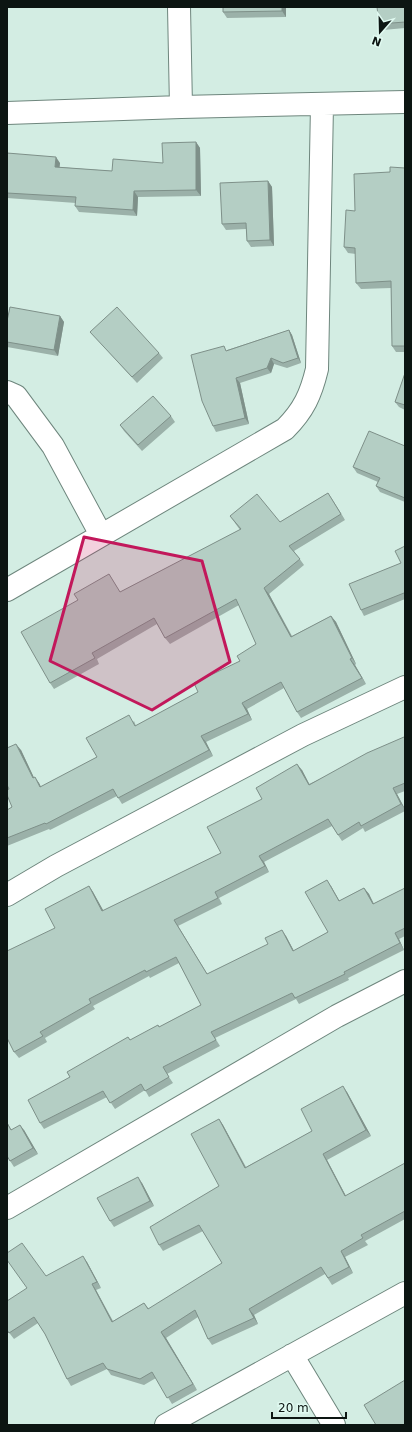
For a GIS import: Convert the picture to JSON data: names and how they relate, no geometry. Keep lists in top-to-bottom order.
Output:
{
  "scale_bar": "20 m",
  "north": "bottom"
}
